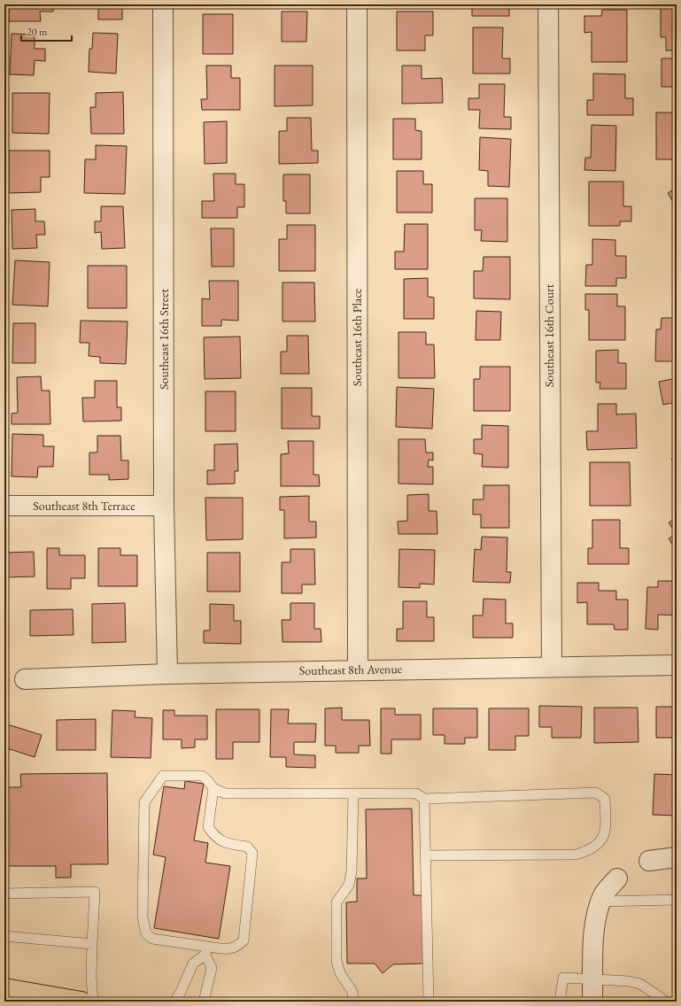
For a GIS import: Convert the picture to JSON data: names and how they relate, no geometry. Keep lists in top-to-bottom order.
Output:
{
  "streets": {
    "street": [
      "Southeast 16th Court",
      "Southeast 16th Place",
      "Southeast 16th Street",
      "Southeast 8th Terrace",
      "Southeast 8th Avenue"
    ]
  },
  "crossings": [
    ["Southeast 16th Court", "Southeast 8th Avenue"],
    ["Southeast 16th Place", "Southeast 8th Avenue"],
    ["Southeast 16th Street", "Southeast 8th Terrace"],
    ["Southeast 16th Street", "Southeast 8th Avenue"]
  ],
  "scale_bar": "20 m"
}
